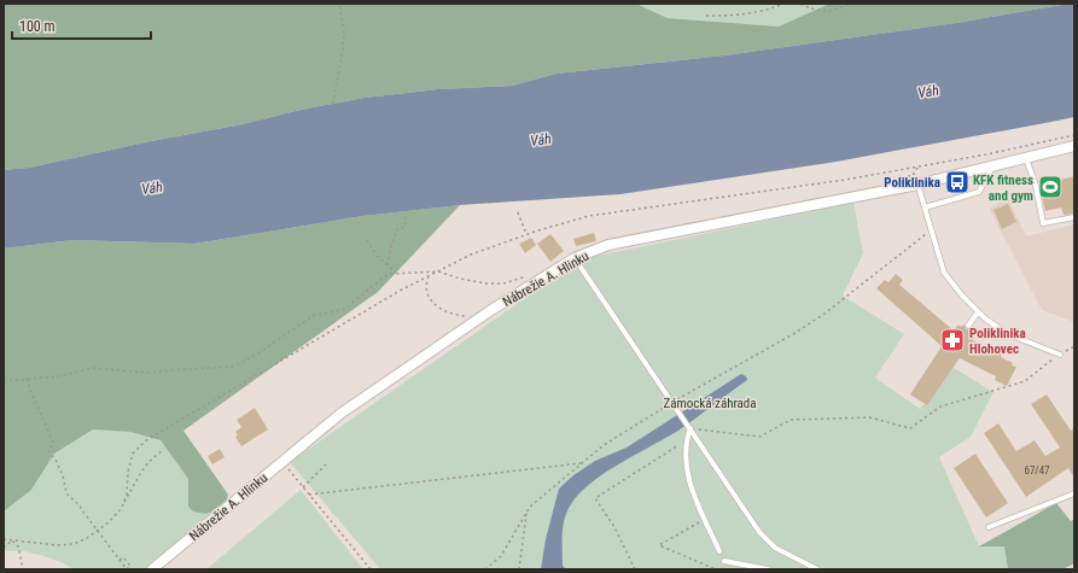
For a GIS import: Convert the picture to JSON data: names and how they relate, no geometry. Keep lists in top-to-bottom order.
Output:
{
  "streets": {
    "street": ["Nábrežie A. Hlinku"]
  },
  "water": ["Váh"],
  "parks": ["Zámocká záhrada"],
  "places": {
    "bus stop": ["Poliklinika"],
    "sports": ["KFK fitness and gym"],
    "pharmacy": ["Poliklinika Hlohovec"]
  },
  "house_numbers": ["67/47"],
  "scale_bar": "100 m"
}
